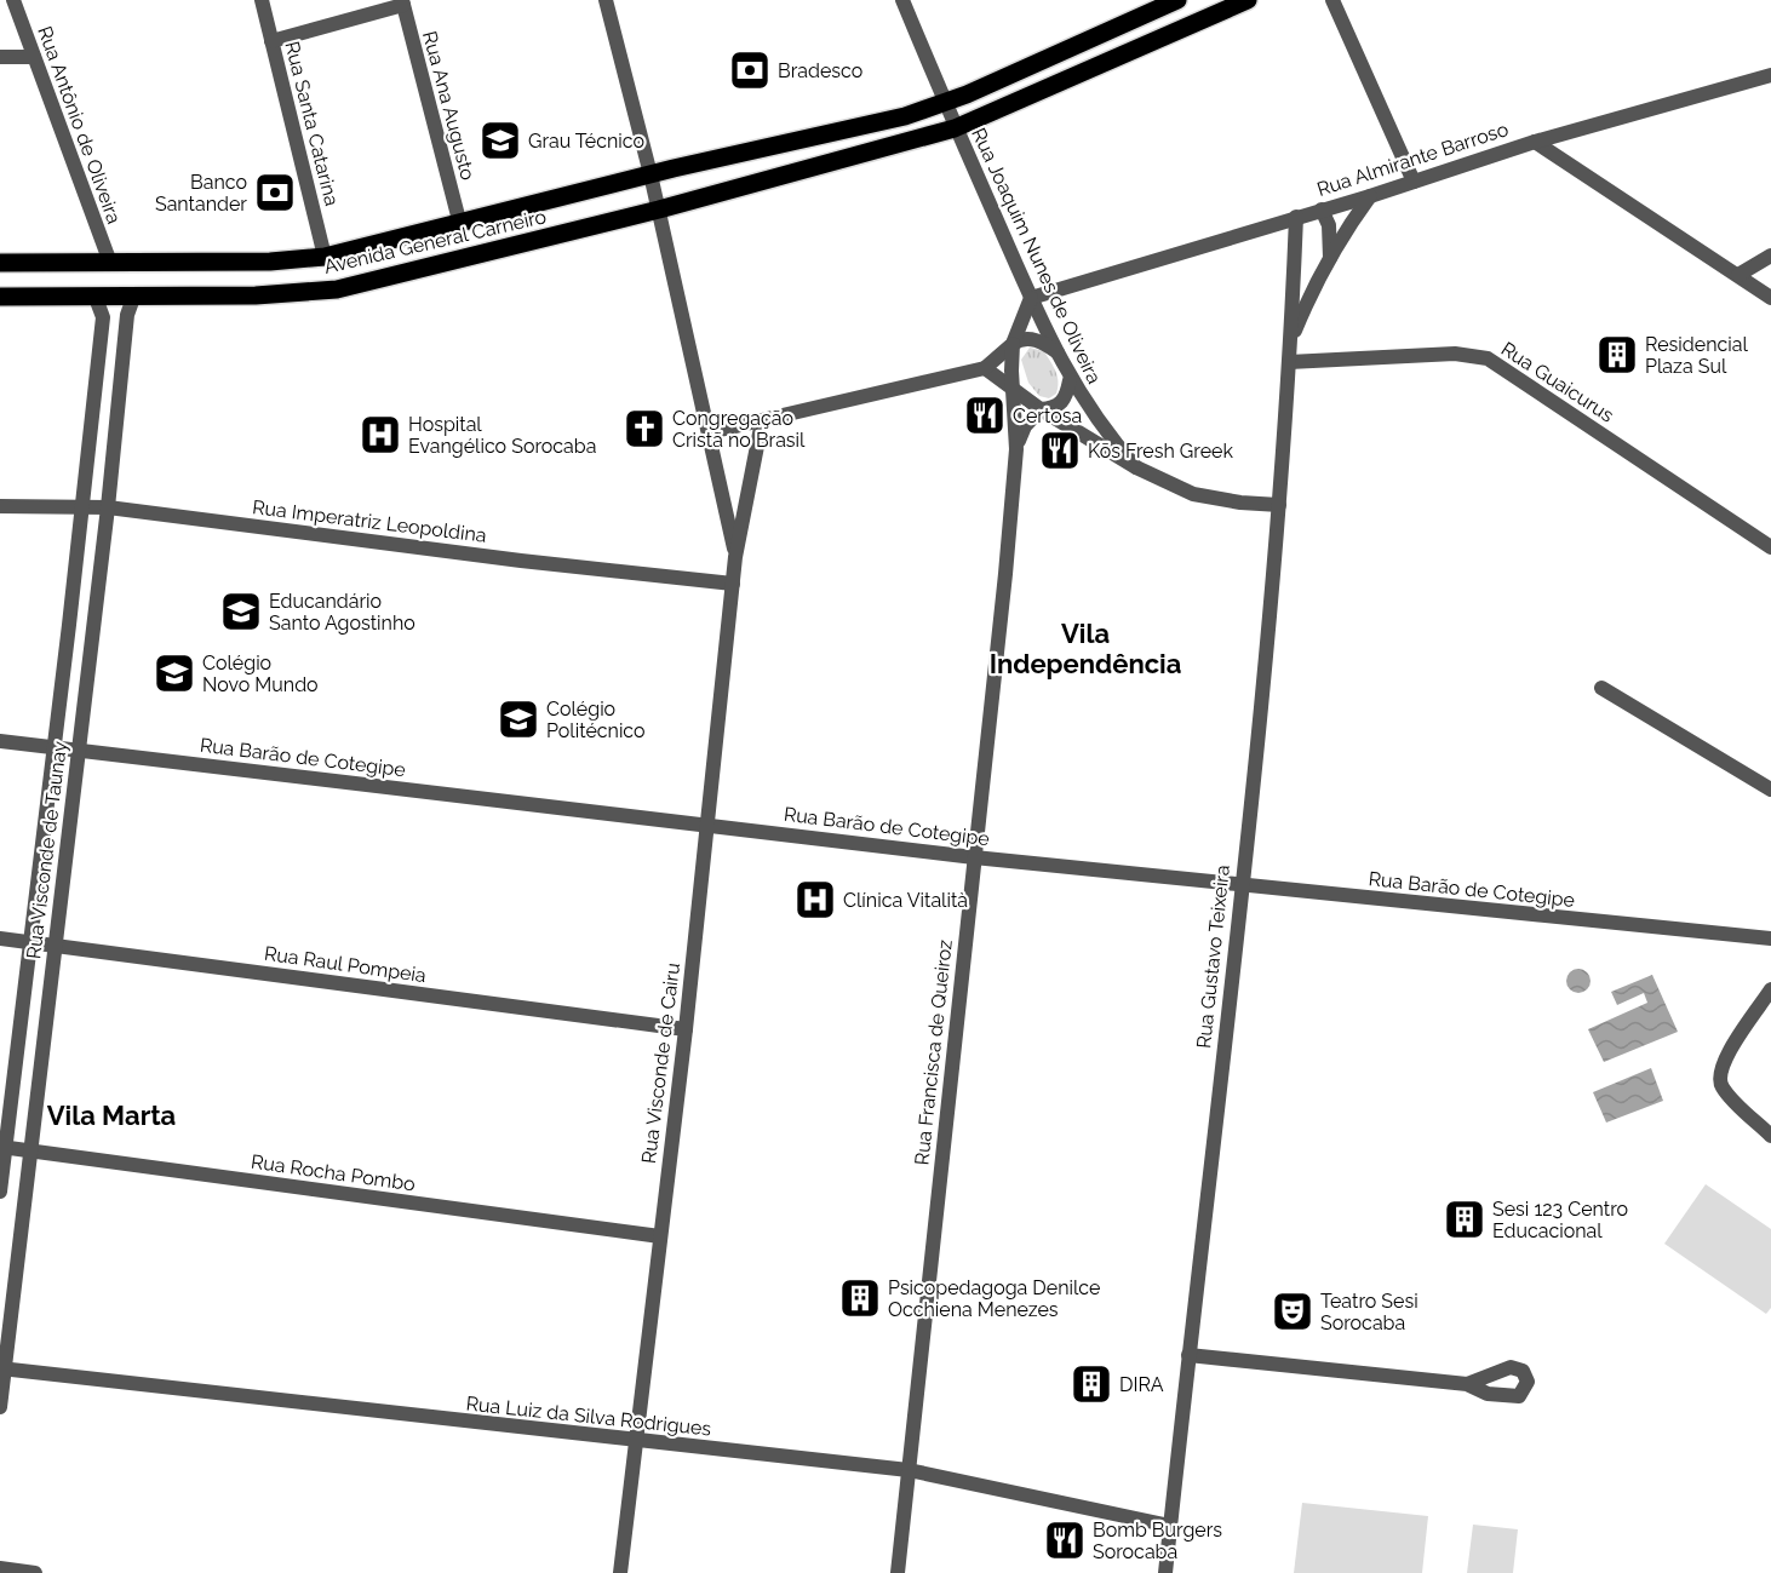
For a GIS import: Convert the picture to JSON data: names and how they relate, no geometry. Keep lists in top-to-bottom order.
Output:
{
  "streets": {
    "main road": ["Avenida General Carneiro"],
    "street": [
      "Rua Ana Augusto",
      "Rua Santa Catarina",
      "Rua Antônio de Oliveira",
      "Rua Almirante Barroso",
      "Rua Joaquim Nunes de Oliveira",
      "Rua Guaicurus",
      "Rua Imperatriz Leopoldina",
      "Rua Barão de Cotegipe",
      "Rua Visconde de Taunay",
      "Rua Gustavo Teixeira",
      "Rua Raul Pompeia",
      "Rua Francisca de Queiroz",
      "Rua Visconde de Cairu",
      "Rua Rocha Pombo",
      "Rua Luiz da Silva Rodrigues"
    ]
  },
  "crossings": [
    ["Rua Ana Augusto", "Avenida General Carneiro"],
    ["Rua Santa Catarina", "Avenida General Carneiro"],
    ["Rua Antônio de Oliveira", "Avenida General Carneiro"],
    ["Rua Almirante Barroso", "Rua Joaquim Nunes de Oliveira"],
    ["Rua Almirante Barroso", "Rua Gustavo Teixeira"],
    ["Avenida General Carneiro", "Rua Joaquim Nunes de Oliveira"],
    ["Avenida General Carneiro", "Rua Visconde de Taunay"],
    ["Avenida General Carneiro", "Rua Visconde de Cairu"],
    ["Rua Joaquim Nunes de Oliveira", "Rua Francisca de Queiroz"],
    ["Rua Guaicurus", "Rua Gustavo Teixeira"],
    ["Rua Imperatriz Leopoldina", "Rua Visconde de Taunay"],
    ["Rua Imperatriz Leopoldina", "Rua Visconde de Cairu"],
    ["Rua Barão de Cotegipe", "Rua Visconde de Taunay"],
    ["Rua Barão de Cotegipe", "Rua Gustavo Teixeira"],
    ["Rua Barão de Cotegipe", "Rua Francisca de Queiroz"],
    ["Rua Barão de Cotegipe", "Rua Visconde de Cairu"],
    ["Rua Visconde de Taunay", "Rua Raul Pompeia"],
    ["Rua Visconde de Taunay", "Rua Rocha Pombo"],
    ["Rua Visconde de Taunay", "Rua Luiz da Silva Rodrigues"],
    ["Rua Gustavo Teixeira", "Rua Luiz da Silva Rodrigues"],
    ["Rua Raul Pompeia", "Rua Visconde de Cairu"],
    ["Rua Francisca de Queiroz", "Rua Luiz da Silva Rodrigues"],
    ["Rua Visconde de Cairu", "Rua Rocha Pombo"],
    ["Rua Visconde de Cairu", "Rua Luiz da Silva Rodrigues"]
  ],
  "districts": ["Vila Independência", "Vila Marta"],
  "places": {
    "bank": ["Bradesco", "Banco Santander"],
    "school or university": [
      "Grau Técnico",
      "Educandário Santo Agostinho",
      "Colégio Novo Mundo",
      "Colégio Politécnico"
    ],
    "building": [
      "Residencial Plaza Sul",
      "Sesi 123 Centro Educacional",
      "Psicopedagoga Denilce Occhiena Menezes",
      "DIRA"
    ],
    "restaurant": ["Certosa", "Kōs Fresh Greek", "Bomb Burgers Sorocaba"],
    "church": ["Congregação Cristã no Brasil"],
    "hospital": ["Hospital Evangélico Sorocaba", "Clínica Vitalità"],
    "theatre": ["Teatro Sesi Sorocaba"]
  }
}
